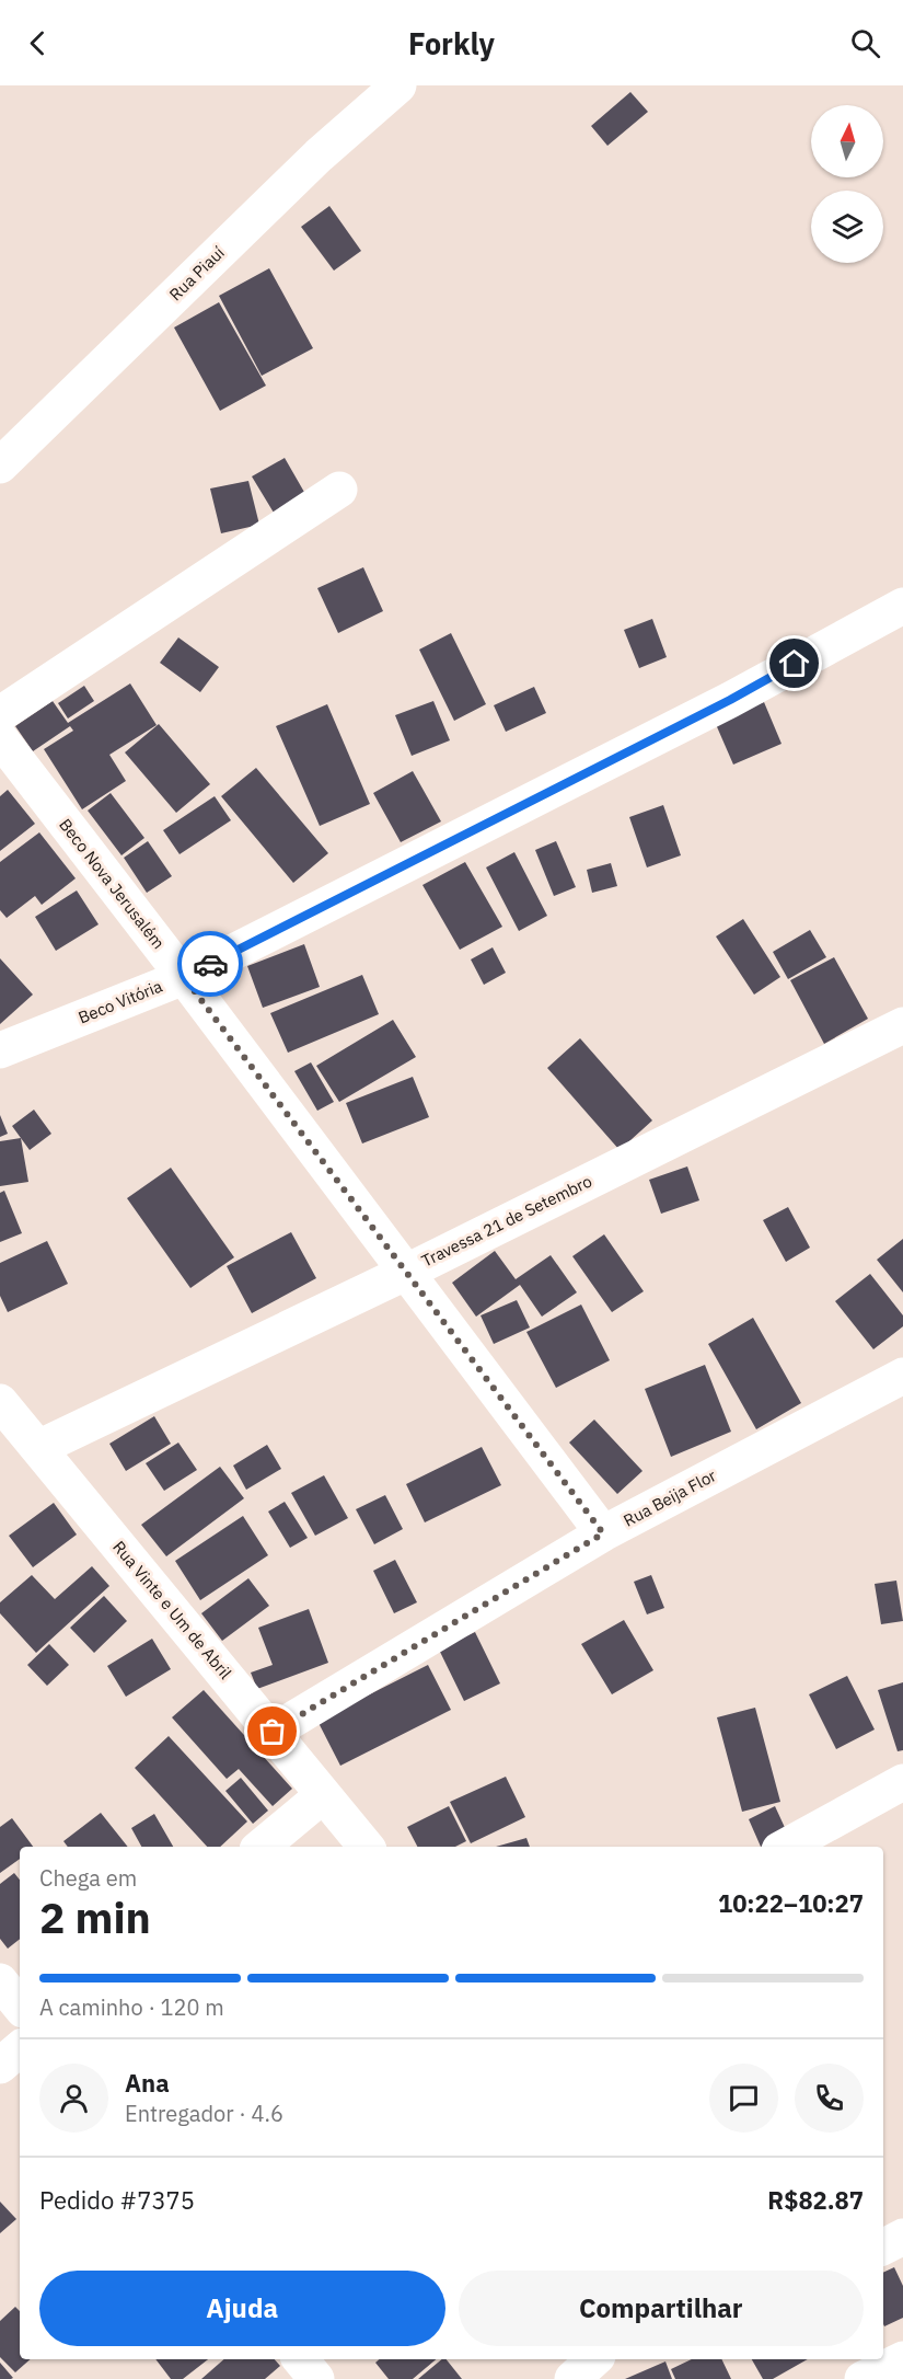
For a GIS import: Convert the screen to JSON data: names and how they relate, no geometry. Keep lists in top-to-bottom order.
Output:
{
  "streets": {
    "street": [
      "Rua Piauí",
      "Beco Nova Jerusalém",
      "Beco Vitória",
      "Travessa 21 de Setembro",
      "Rua Beija Flor",
      "Rua Vinte e Um de Abril"
    ]
  },
  "crossings": [
    ["Beco Nova Jerusalém", "Beco Vitória"],
    ["Beco Nova Jerusalém", "Travessa 21 de Setembro"],
    ["Beco Nova Jerusalém", "Rua Beija Flor"],
    ["Travessa 21 de Setembro", "Rua Vinte e Um de Abril"],
    ["Rua Beija Flor", "Rua Vinte e Um de Abril"]
  ],
  "north": "top",
  "page": {
    "header": "Forkly",
    "heading": ["2 min", "Chega em", "10:22–10:27"],
    "panel": [
      "Ana",
      "Entregador · 4.6",
      "Pedido #7375",
      "R$82.87"
    ],
    "bar": "A caminho · 120 m",
    "buttons": ["Ajuda", "Compartilhar"]
  }
}
